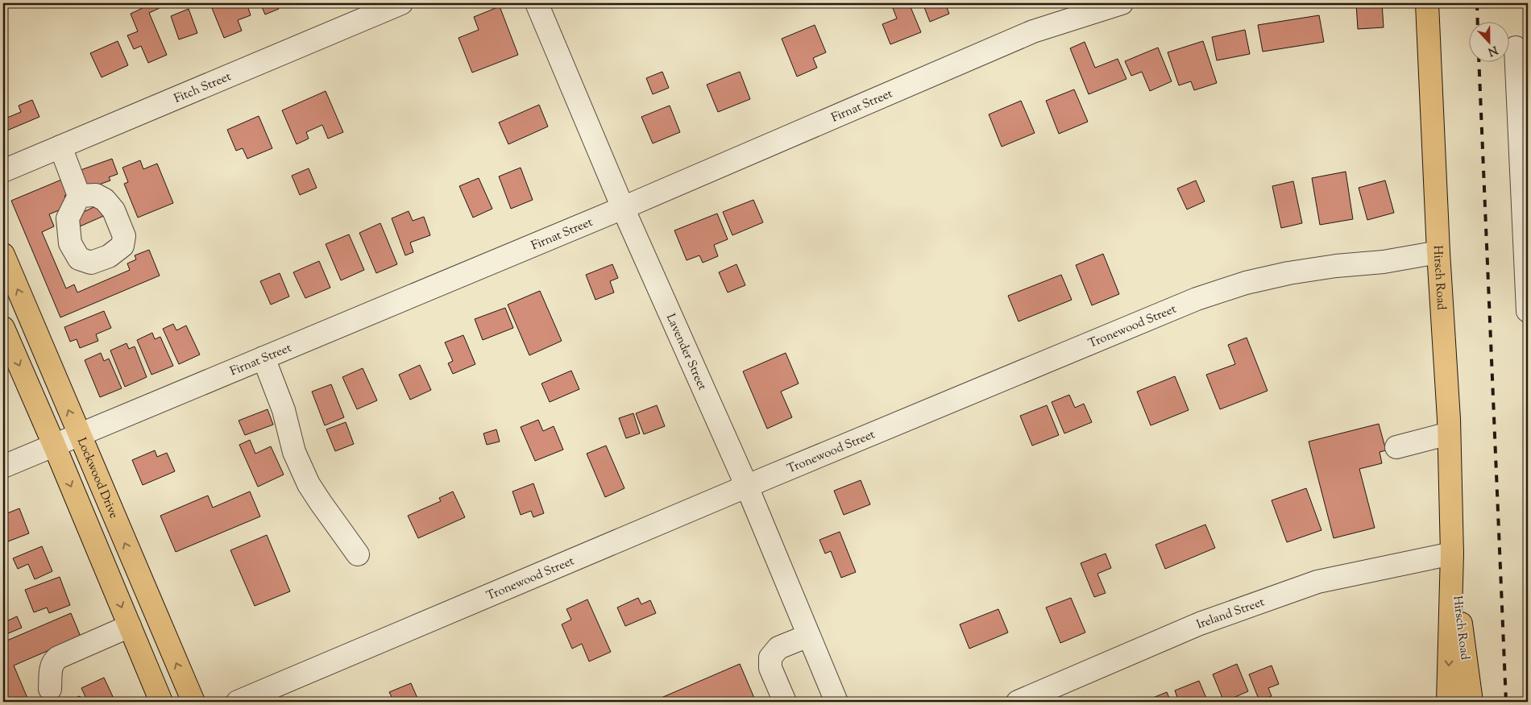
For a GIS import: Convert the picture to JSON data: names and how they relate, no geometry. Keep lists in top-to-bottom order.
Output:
{
  "streets": {
    "main road": ["Hirsch Road", "Lockwood Drive"],
    "street": [
      "Fitch Street",
      "Firnat Street",
      "Tronewood Street",
      "Lavender Street",
      "Ireland Street"
    ]
  },
  "crossings": [
    ["Firnat Street", "Lavender Street"],
    ["Firnat Street", "Lockwood Drive"],
    ["Hirsch Road", "Tronewood Street"],
    ["Hirsch Road", "Ireland Street"],
    ["Tronewood Street", "Lavender Street"]
  ],
  "north": "bottom"
}
